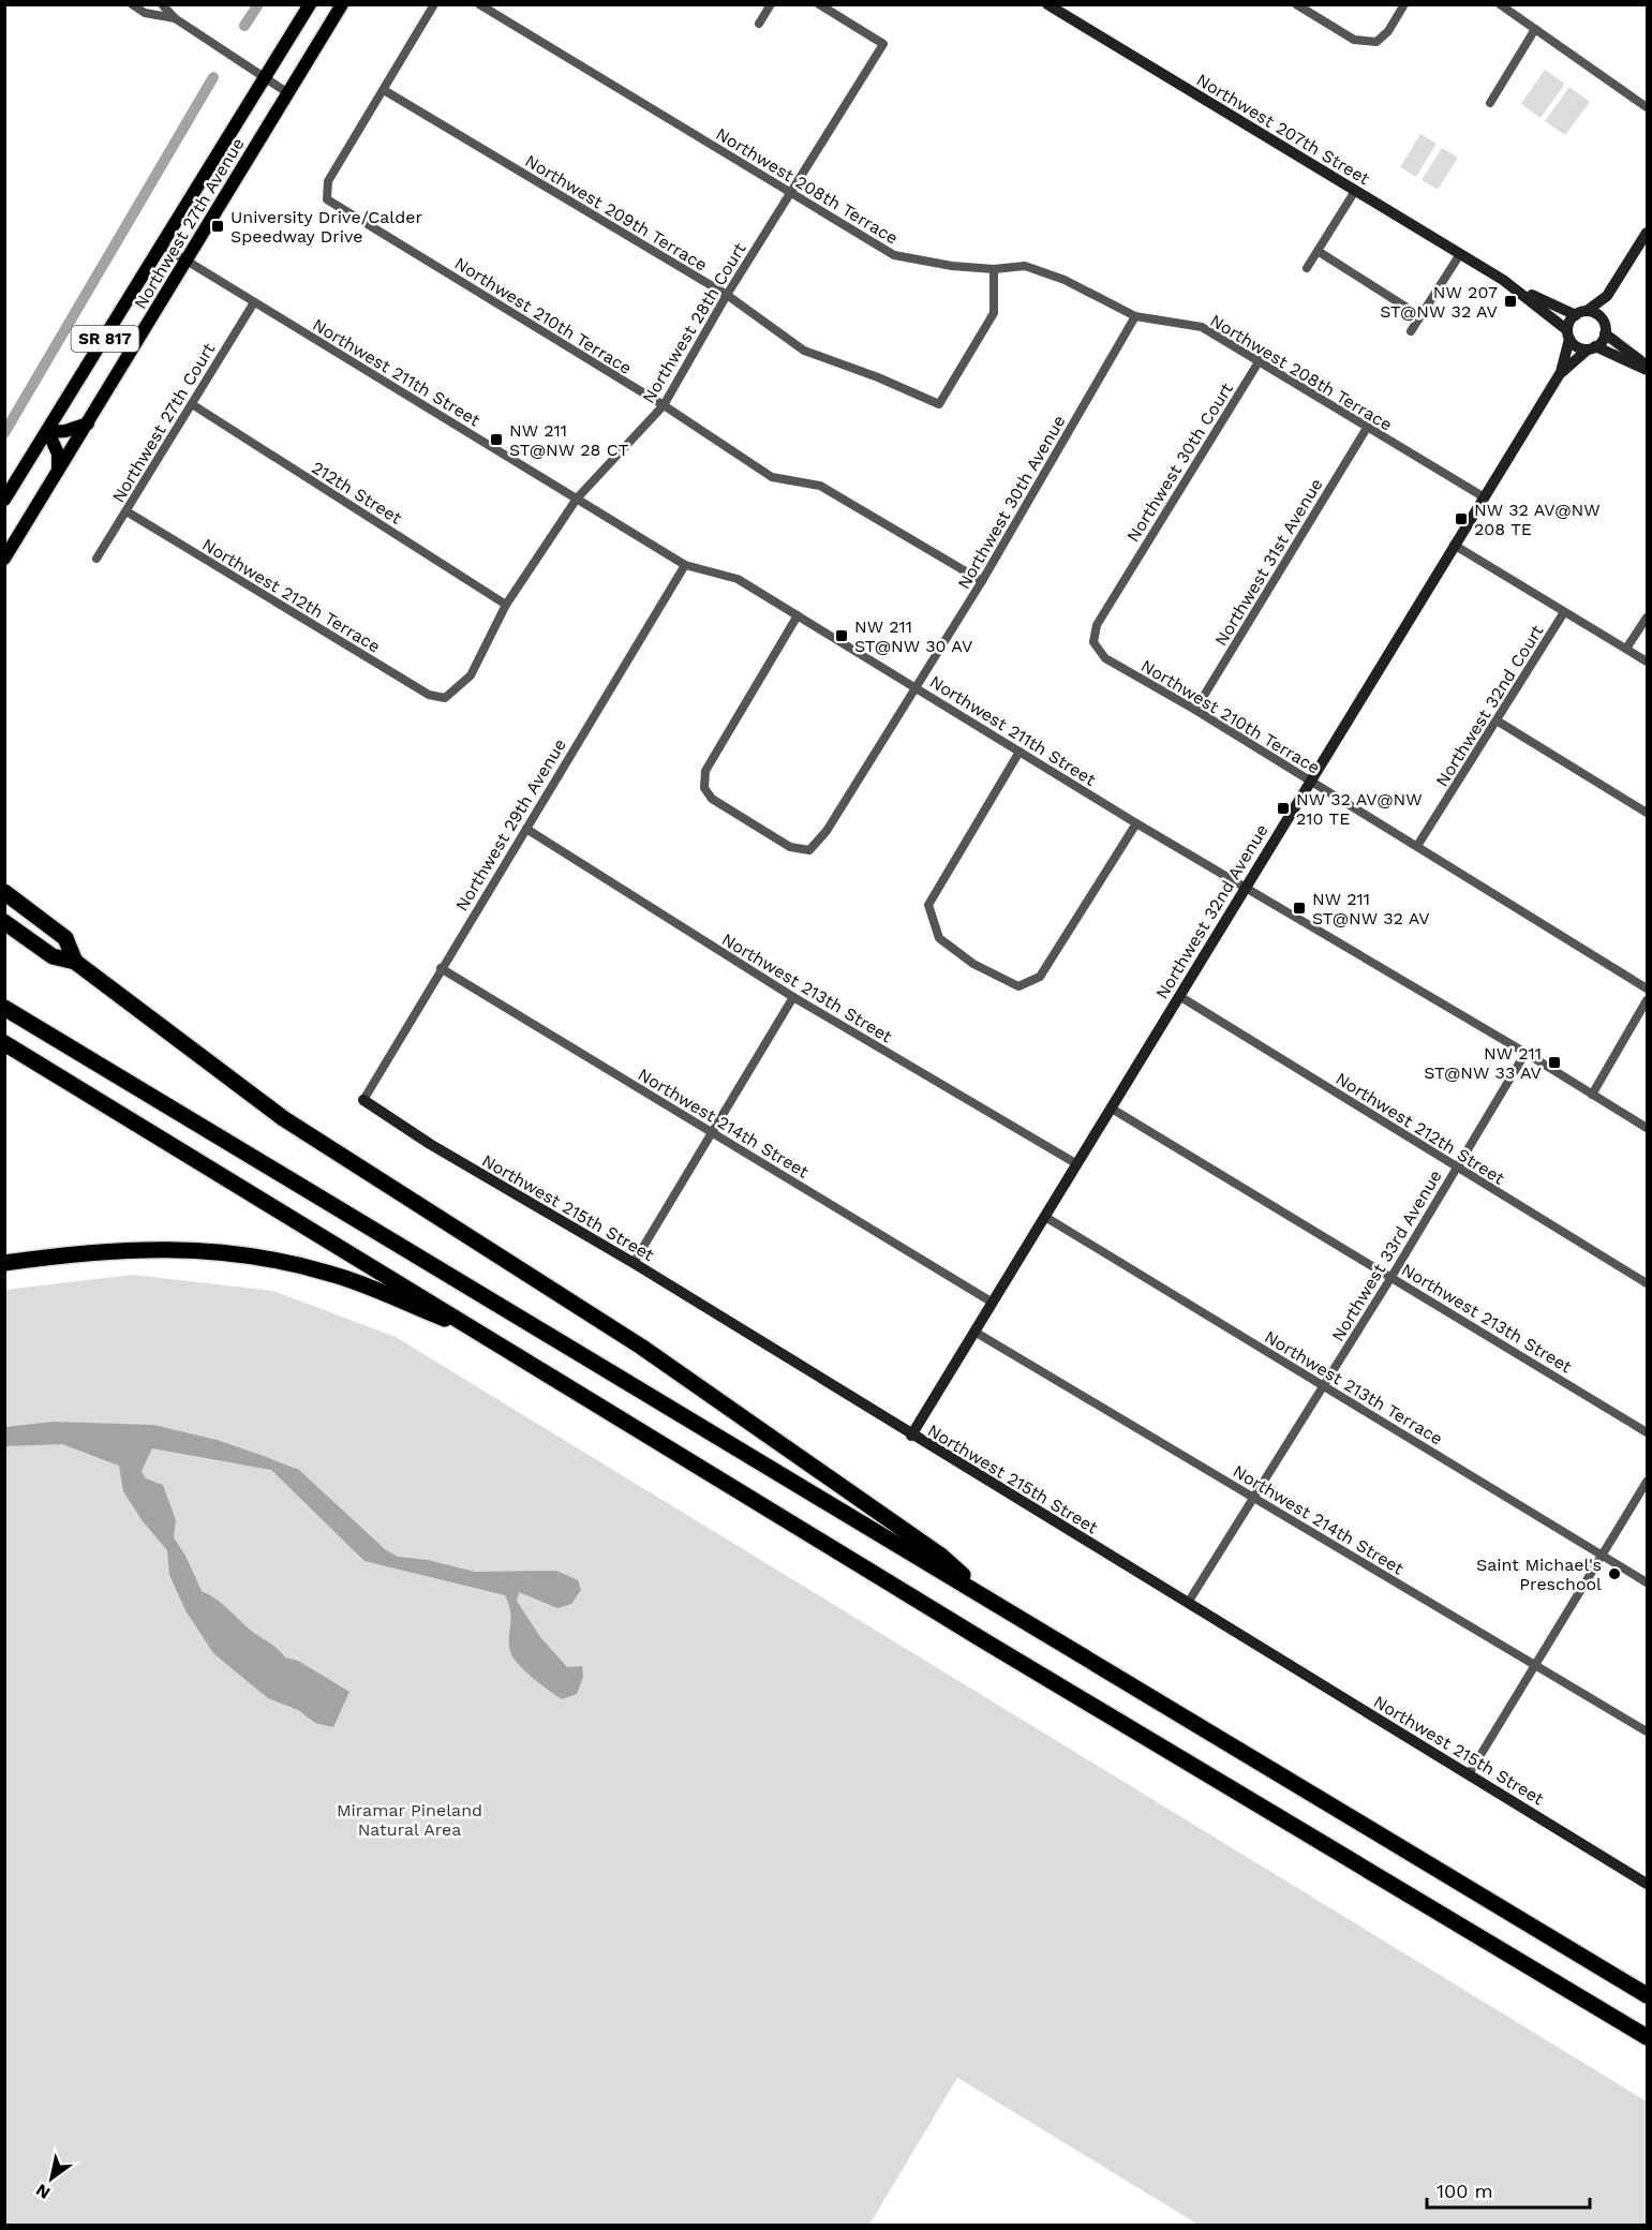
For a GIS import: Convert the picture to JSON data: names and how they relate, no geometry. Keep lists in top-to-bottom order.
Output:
{
  "streets": {
    "main road": ["Northwest 27th Avenue", "SR 817"],
    "street": [
      "Northwest 207th Street",
      "Northwest 208th Terrace",
      "Northwest 209th Terrace",
      "Northwest 210th Terrace",
      "Northwest 28th Court",
      "Northwest 211th Street",
      "Northwest 27th Court",
      "Northwest 30th Court",
      "212th Street",
      "Northwest 30th Avenue",
      "Northwest 31st Avenue",
      "Northwest 212th Terrace",
      "Northwest 32nd Court",
      "Northwest 29th Avenue",
      "Northwest 32nd Avenue",
      "Northwest 213th Street",
      "Northwest 214th Street",
      "Northwest 212th Street",
      "Northwest 215th Street",
      "Northwest 33rd Avenue",
      "Northwest 213th Terrace"
    ]
  },
  "crossings": [
    ["Northwest 207th Street", "Northwest 32nd Avenue"],
    ["Northwest 208th Terrace", "Northwest 209th Terrace"],
    ["Northwest 208th Terrace", "Northwest 28th Court"],
    ["Northwest 208th Terrace", "Northwest 30th Court"],
    ["Northwest 208th Terrace", "Northwest 30th Avenue"],
    ["Northwest 208th Terrace", "Northwest 31st Avenue"],
    ["Northwest 208th Terrace", "Northwest 32nd Avenue"],
    ["Northwest 209th Terrace", "Northwest 210th Terrace"],
    ["Northwest 209th Terrace", "Northwest 28th Court"],
    ["Northwest 27th Avenue", "Northwest 211th Street"],
    ["Northwest 210th Terrace", "Northwest 28th Court"],
    ["Northwest 210th Terrace", "Northwest 30th Court"],
    ["Northwest 210th Terrace", "Northwest 30th Avenue"],
    ["Northwest 210th Terrace", "Northwest 31st Avenue"],
    ["Northwest 210th Terrace", "Northwest 32nd Court"],
    ["Northwest 210th Terrace", "Northwest 32nd Avenue"],
    ["Northwest 28th Court", "Northwest 211th Street"],
    ["Northwest 28th Court", "212th Street"],
    ["Northwest 28th Court", "Northwest 212th Terrace"],
    ["Northwest 211th Street", "Northwest 27th Court"],
    ["Northwest 211th Street", "Northwest 30th Avenue"],
    ["Northwest 211th Street", "Northwest 29th Avenue"],
    ["Northwest 211th Street", "Northwest 32nd Avenue"],
    ["Northwest 211th Street", "Northwest 33rd Avenue"],
    ["Northwest 27th Court", "212th Street"],
    ["Northwest 27th Court", "Northwest 212th Terrace"],
    ["Northwest 29th Avenue", "Northwest 213th Street"],
    ["Northwest 29th Avenue", "Northwest 214th Street"],
    ["Northwest 29th Avenue", "Northwest 215th Street"],
    ["Northwest 32nd Avenue", "Northwest 213th Street"],
    ["Northwest 32nd Avenue", "Northwest 214th Street"],
    ["Northwest 32nd Avenue", "Northwest 212th Street"],
    ["Northwest 32nd Avenue", "Northwest 215th Street"],
    ["Northwest 32nd Avenue", "Northwest 213th Terrace"],
    ["Northwest 213th Street", "Northwest 33rd Avenue"],
    ["Northwest 214th Street", "Northwest 33rd Avenue"],
    ["Northwest 212th Street", "Northwest 33rd Avenue"],
    ["Northwest 215th Street", "Northwest 33rd Avenue"],
    ["Northwest 33rd Avenue", "Northwest 213th Terrace"]
  ],
  "parks": ["Miramar Pineland Natural Area"],
  "places": {
    "transit": [
      "University Drive/Calder Speedway Drive",
      "NW 207 ST@NW 32 AV",
      "NW 211 ST@NW 28 CT",
      "NW 32 AV@NW 208 TE",
      "NW 211 ST@NW 30 AV",
      "NW 32 AV@NW 210 TE",
      "NW 211 ST@NW 32 AV",
      "NW 211 ST@NW 33 AV"
    ],
    "other": ["Saint Michael's Preschool"]
  },
  "scale_bar": "100 m",
  "north": "bottom left"
}
